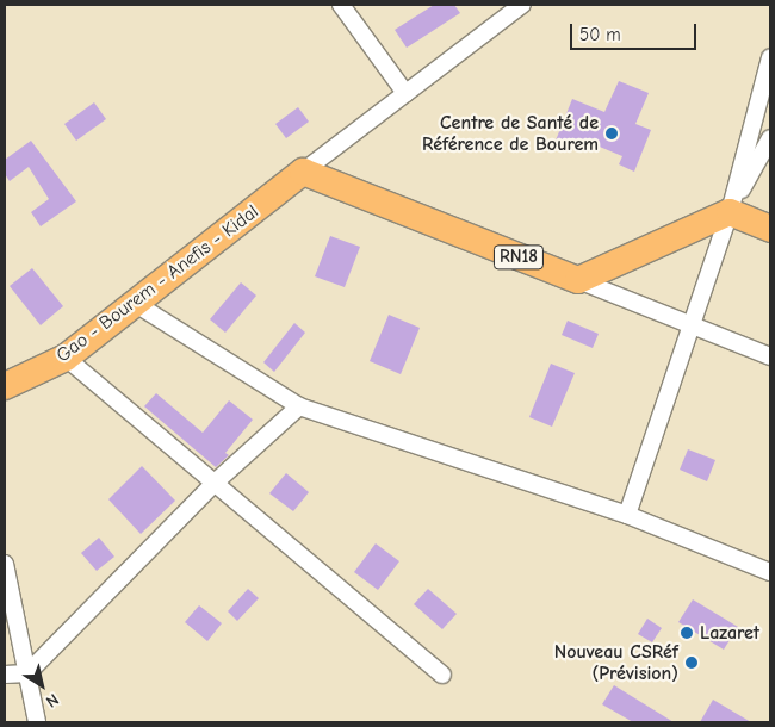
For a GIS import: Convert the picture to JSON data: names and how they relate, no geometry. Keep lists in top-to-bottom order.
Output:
{
  "streets": {
    "main road": ["RN18", "Gao - Bourem - Anefis - Kidal"]
  },
  "crossings": [
    ["RN18", "Gao - Bourem - Anefis - Kidal"]
  ],
  "places": ["Centre de Santé de Référence de Bourem", "Lazaret", "Nouveau CSRéf (Prévision)"],
  "scale_bar": "50 m",
  "north": "bottom right"
}
